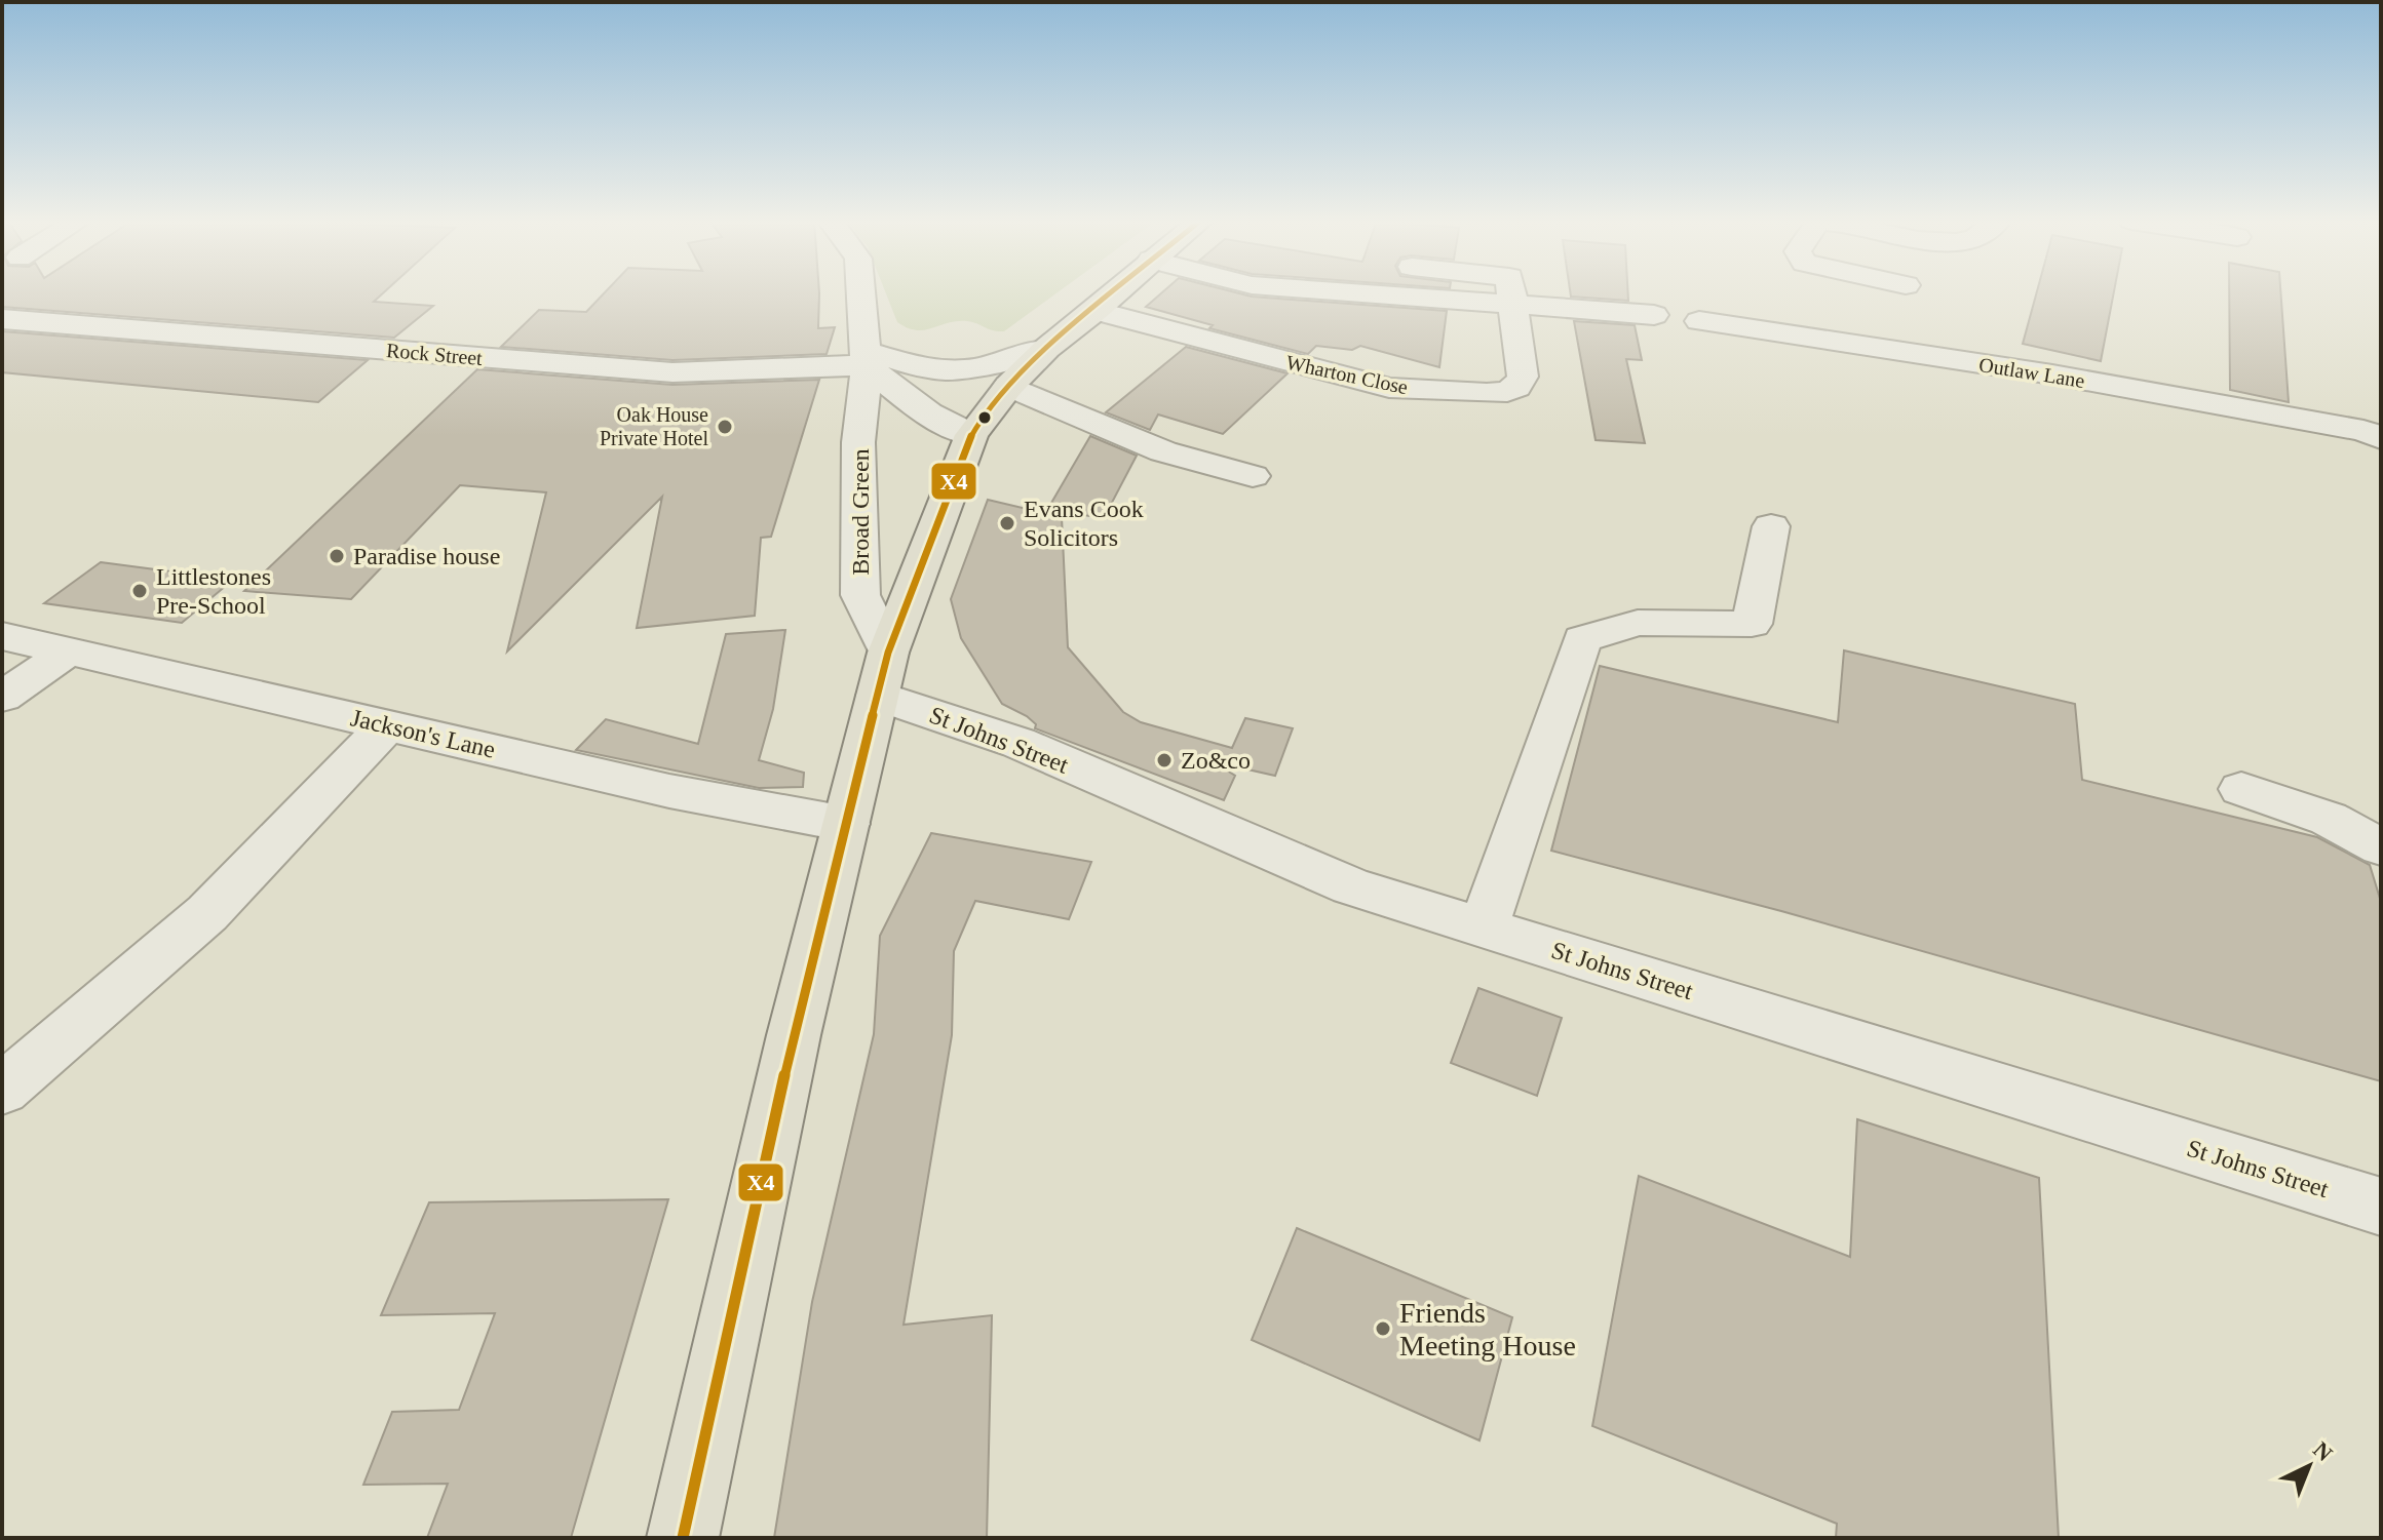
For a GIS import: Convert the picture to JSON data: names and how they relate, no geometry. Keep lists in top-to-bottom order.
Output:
{
  "streets": {
    "street": [
      "Rock Street",
      "Outlaw Lane",
      "Wharton Close",
      "Broad Green",
      "Jackson's Lane",
      "St Johns Street"
    ]
  },
  "crossings": [
    ["Rock Street", "Broad Green"],
    ["Broad Green", "St Johns Street"]
  ],
  "places": [
    "Oak House Private Hotel",
    "Evans Cook Solicitors",
    "Paradise house",
    "Littlestones Pre-School",
    "Zo&co",
    "Friends Meeting House"
  ],
  "lines": ["transit line X4"],
  "north": "top right"
}
